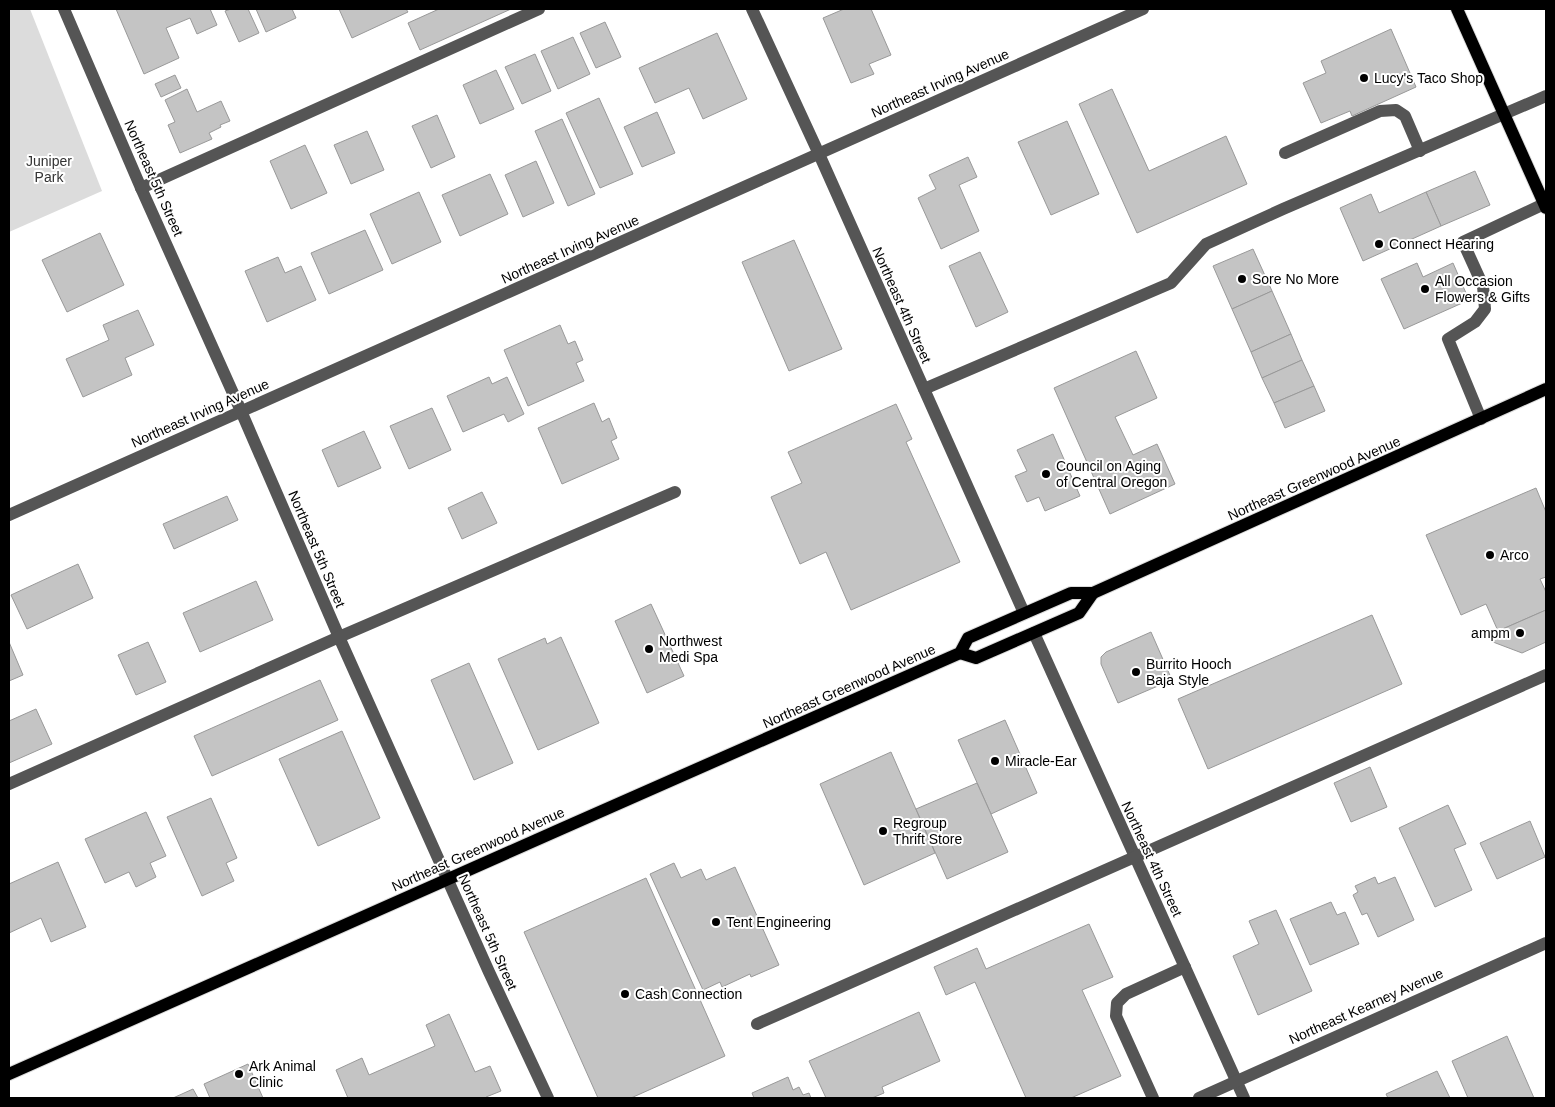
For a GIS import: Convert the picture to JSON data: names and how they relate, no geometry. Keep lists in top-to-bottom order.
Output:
{
  "streets": {
    "main road": ["Northeast Greenwood Avenue"],
    "street": [
      "Northeast Irving Avenue",
      "Northeast 5th Street",
      "Northeast 4th Street",
      "Northeast Kearney Avenue"
    ]
  },
  "crossings": [
    ["Northeast Irving Avenue", "Northeast 5th Street"],
    ["Northeast Irving Avenue", "Northeast 4th Street"],
    ["Northeast 5th Street", "Northeast Greenwood Avenue"],
    ["Northeast 4th Street", "Northeast Greenwood Avenue"],
    ["Northeast 4th Street", "Northeast Kearney Avenue"]
  ],
  "parks": ["Juniper Park"],
  "places": [
    "Lucy's Taco Shop",
    "Connect Hearing",
    "Sore No More",
    "All Occasion Flowers & Gifts",
    "Council on Aging of Central Oregon",
    "Arco",
    "ampm",
    "Northwest Medi Spa",
    "Burrito Hooch Baja Style",
    "Miracle-Ear",
    "Regroup Thrift Store",
    "Tent Engineering",
    "Cash Connection",
    "Ark Animal Clinic"
  ]
}
